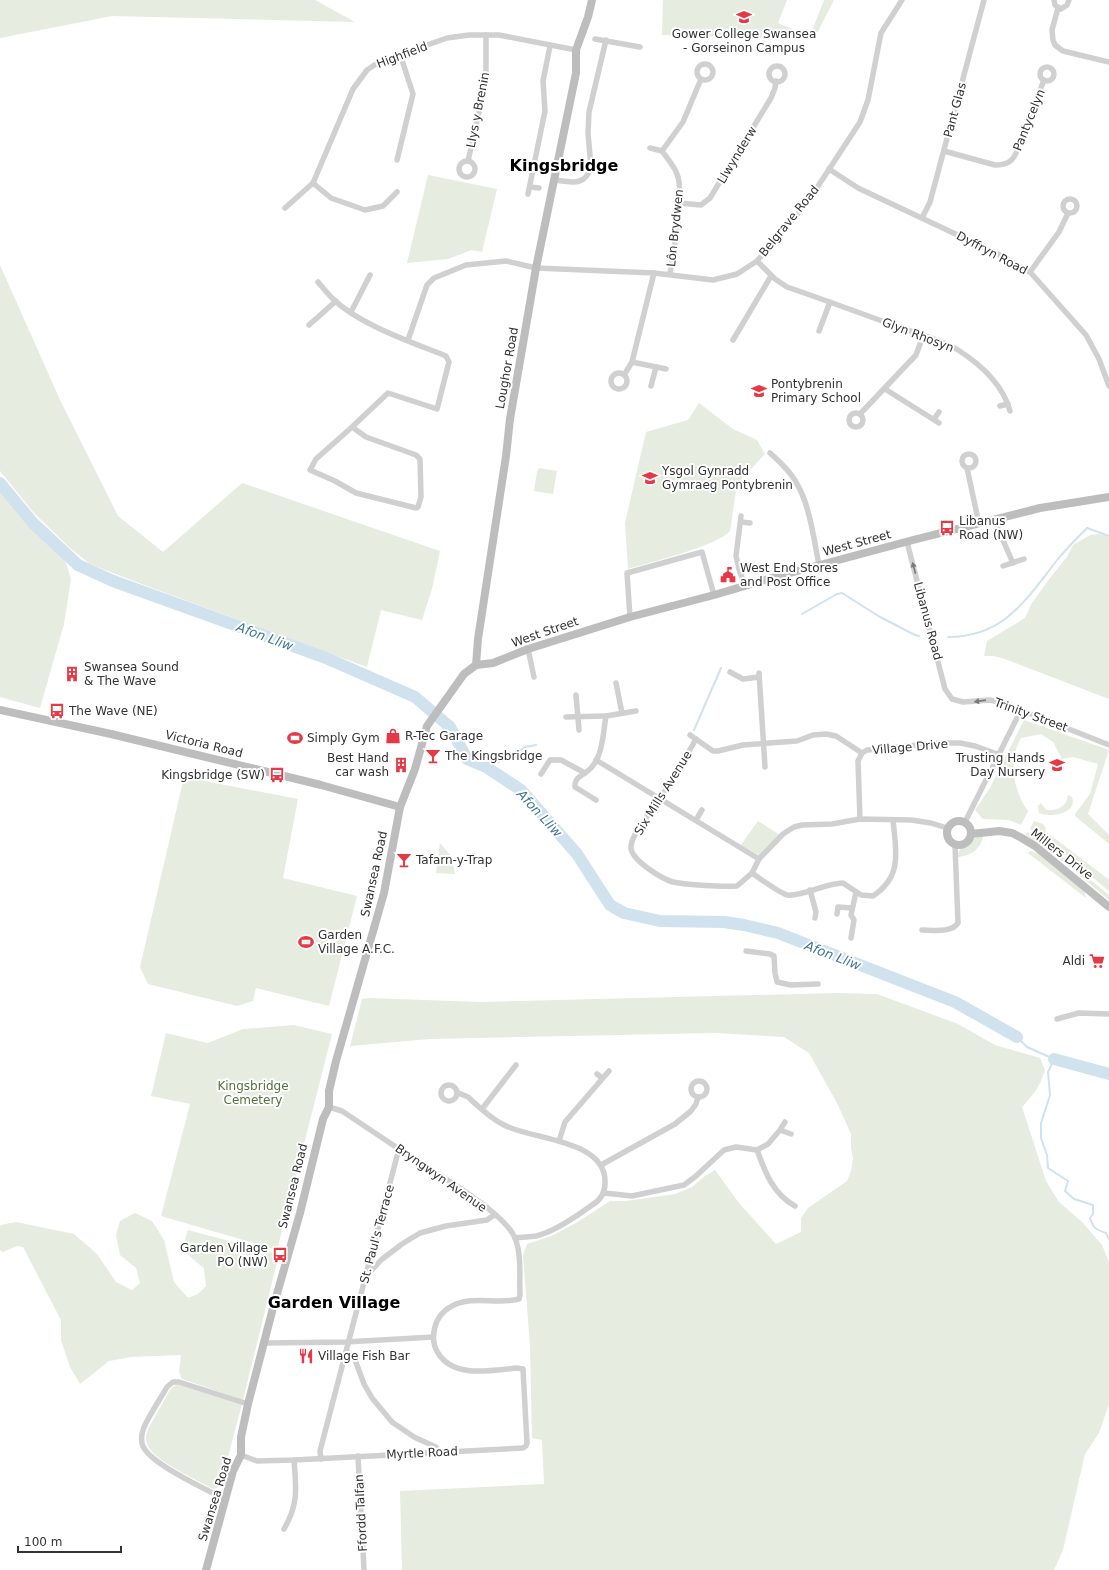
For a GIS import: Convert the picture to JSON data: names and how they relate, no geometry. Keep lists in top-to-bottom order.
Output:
{
  "streets": {
    "main road": [
      "Loughor Road",
      "West Street",
      "Victoria Road",
      "Millers Drive",
      "Swansea Road"
    ],
    "street": [
      "Highfield",
      "Llys y Brenin",
      "Pant Glas",
      "Pantycelyn",
      "Llwynderw",
      "Belgrave Road",
      "Lôn Brydwen",
      "Dyffryn Road",
      "Glyn Rhosyn",
      "Libanus Road",
      "Trinity Street",
      "Village Drive",
      "Six Mills Avenue",
      "Bryngwyn Avenue",
      "St. Paul's Terrace",
      "Myrtle Road",
      "Ffordd Talfan"
    ]
  },
  "crossings": [
    ["Highfield", "Llys y Brenin"],
    ["Highfield", "Loughor Road"],
    ["Pant Glas", "Pantycelyn"],
    ["Pant Glas", "Dyffryn Road"],
    ["Llwynderw", "Lôn Brydwen"],
    ["Belgrave Road", "Lôn Brydwen"],
    ["Belgrave Road", "Dyffryn Road"],
    ["Belgrave Road", "Glyn Rhosyn"],
    ["Belgrave Road", "Loughor Road"],
    ["Loughor Road", "West Street"],
    ["Loughor Road", "Swansea Road"],
    ["West Street", "Libanus Road"],
    ["West Street", "Swansea Road"],
    ["Libanus Road", "Trinity Street"],
    ["Victoria Road", "Swansea Road"],
    ["Village Drive", "Six Mills Avenue"],
    ["Six Mills Avenue", "Millers Drive"],
    ["Swansea Road", "Bryngwyn Avenue"],
    ["Swansea Road", "Myrtle Road"],
    ["Bryngwyn Avenue", "St. Paul's Terrace"],
    ["Bryngwyn Avenue", "Myrtle Road"],
    ["St. Paul's Terrace", "Myrtle Road"],
    ["Myrtle Road", "Ffordd Talfan"]
  ],
  "one_way": ["Libanus Road", "Trinity Street"],
  "districts": ["Kingsbridge", "Garden Village"],
  "water": ["Afon Lliw"],
  "parks": ["Kingsbridge Cemetery"],
  "places": {
    "school or university": [
      "Gower College Swansea - Gorseinon Campus",
      "Pontybrenin Primary School",
      "Ysgol Gynradd Gymraeg Pontybrenin",
      "Trusting Hands Day Nursery"
    ],
    "bus stop": [
      "Libanus Road (NW)",
      "The Wave (NE)",
      "Kingsbridge (SW)",
      "Garden Village PO (NW)"
    ],
    "public building": ["West End Stores and Post Office"],
    "building": ["Swansea Sound & The Wave", "Best Hand car wash"],
    "shop": ["R-Tec Garage"],
    "sports": ["Simply Gym", "Garden Village A.F.C."],
    "bar": ["The Kingsbridge", "Tafarn-y-Trap"],
    "supermarket": ["Aldi"],
    "restaurant": ["Village Fish Bar"]
  },
  "scale_bar": "100 m"
}
